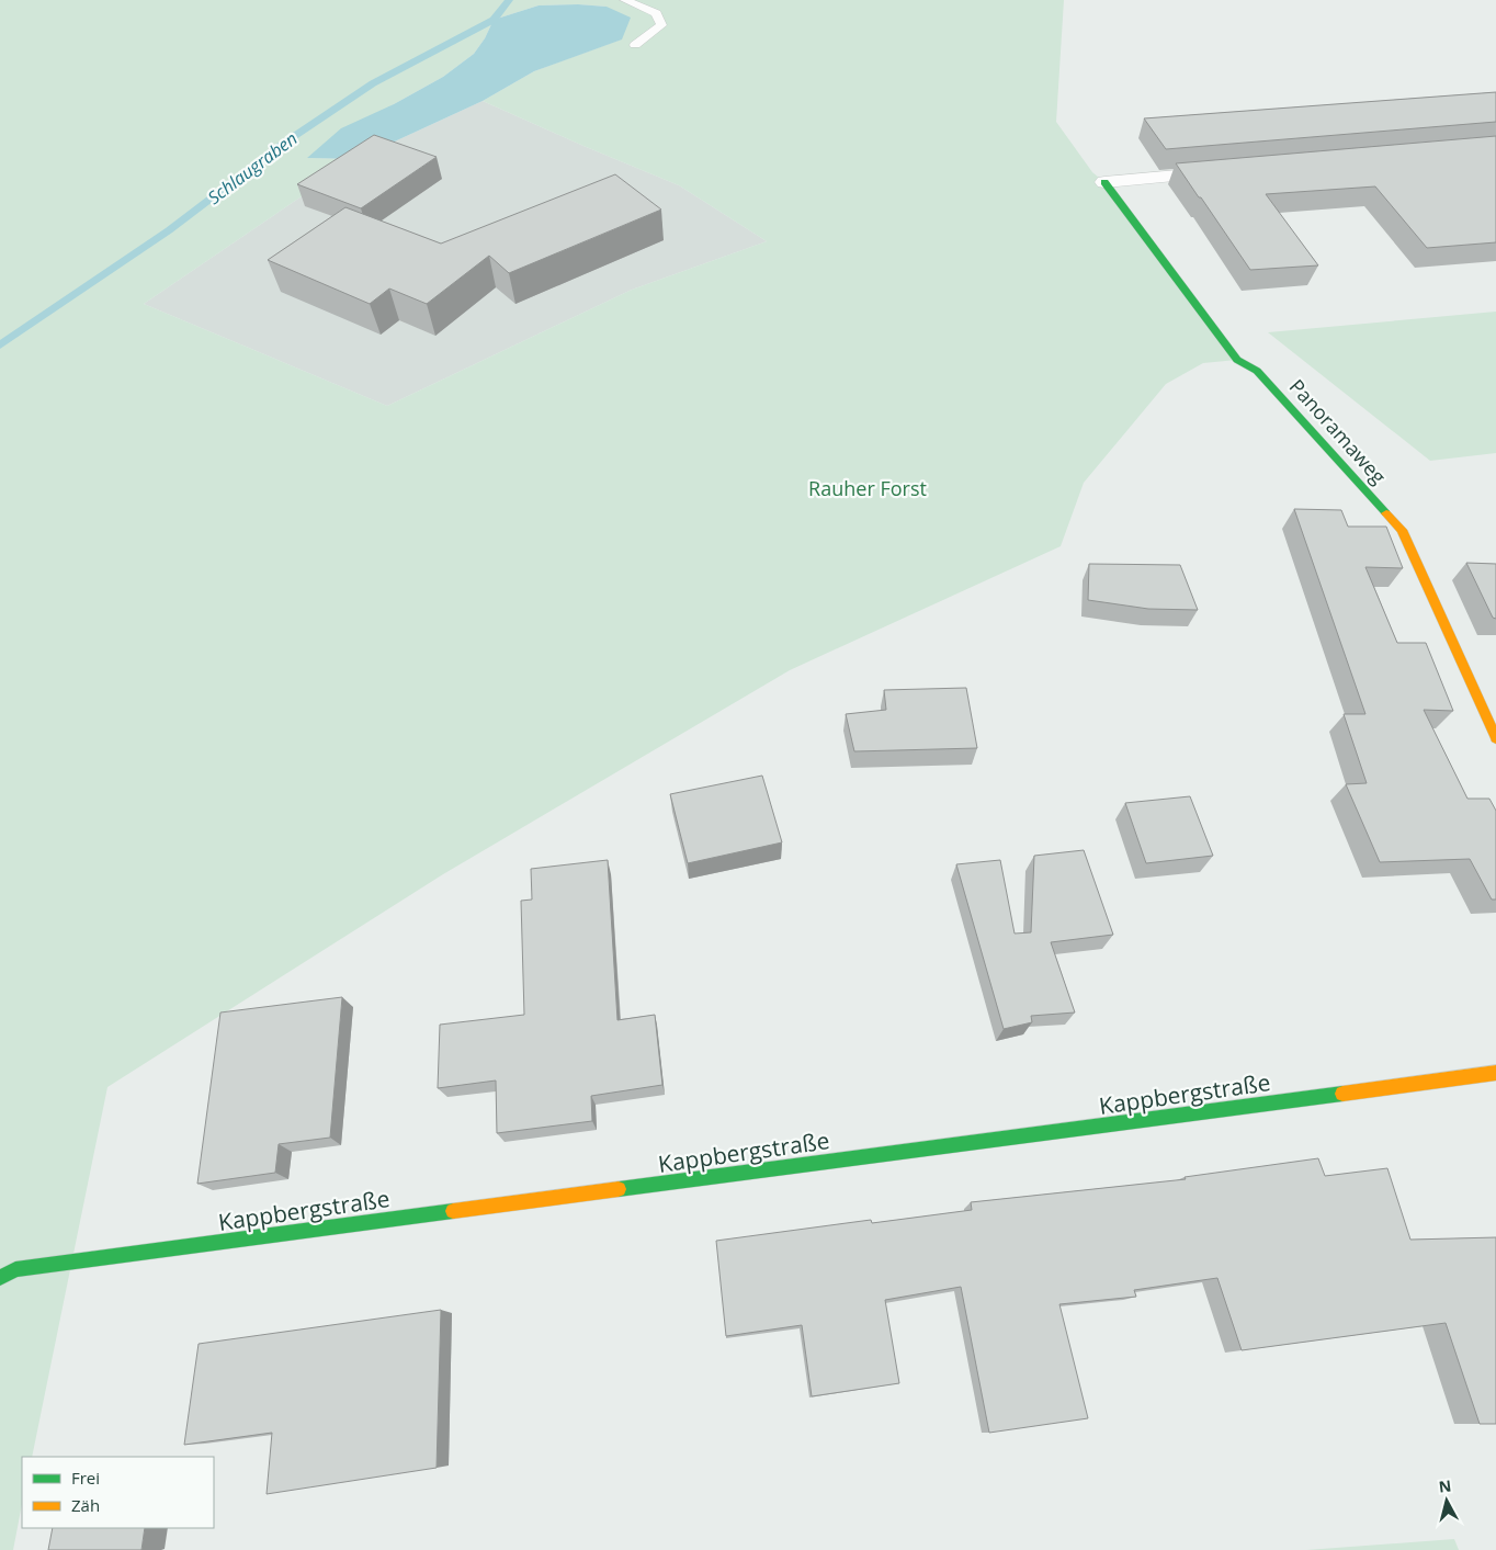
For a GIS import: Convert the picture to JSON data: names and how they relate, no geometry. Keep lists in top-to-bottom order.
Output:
{
  "streets": {
    "street": ["Panoramaweg", "Kappbergstraße"]
  },
  "water": ["Schlaugraben"],
  "parks": ["Rauher Forst"],
  "legend": ["Frei", "Zäh"],
  "north": "top"
}
